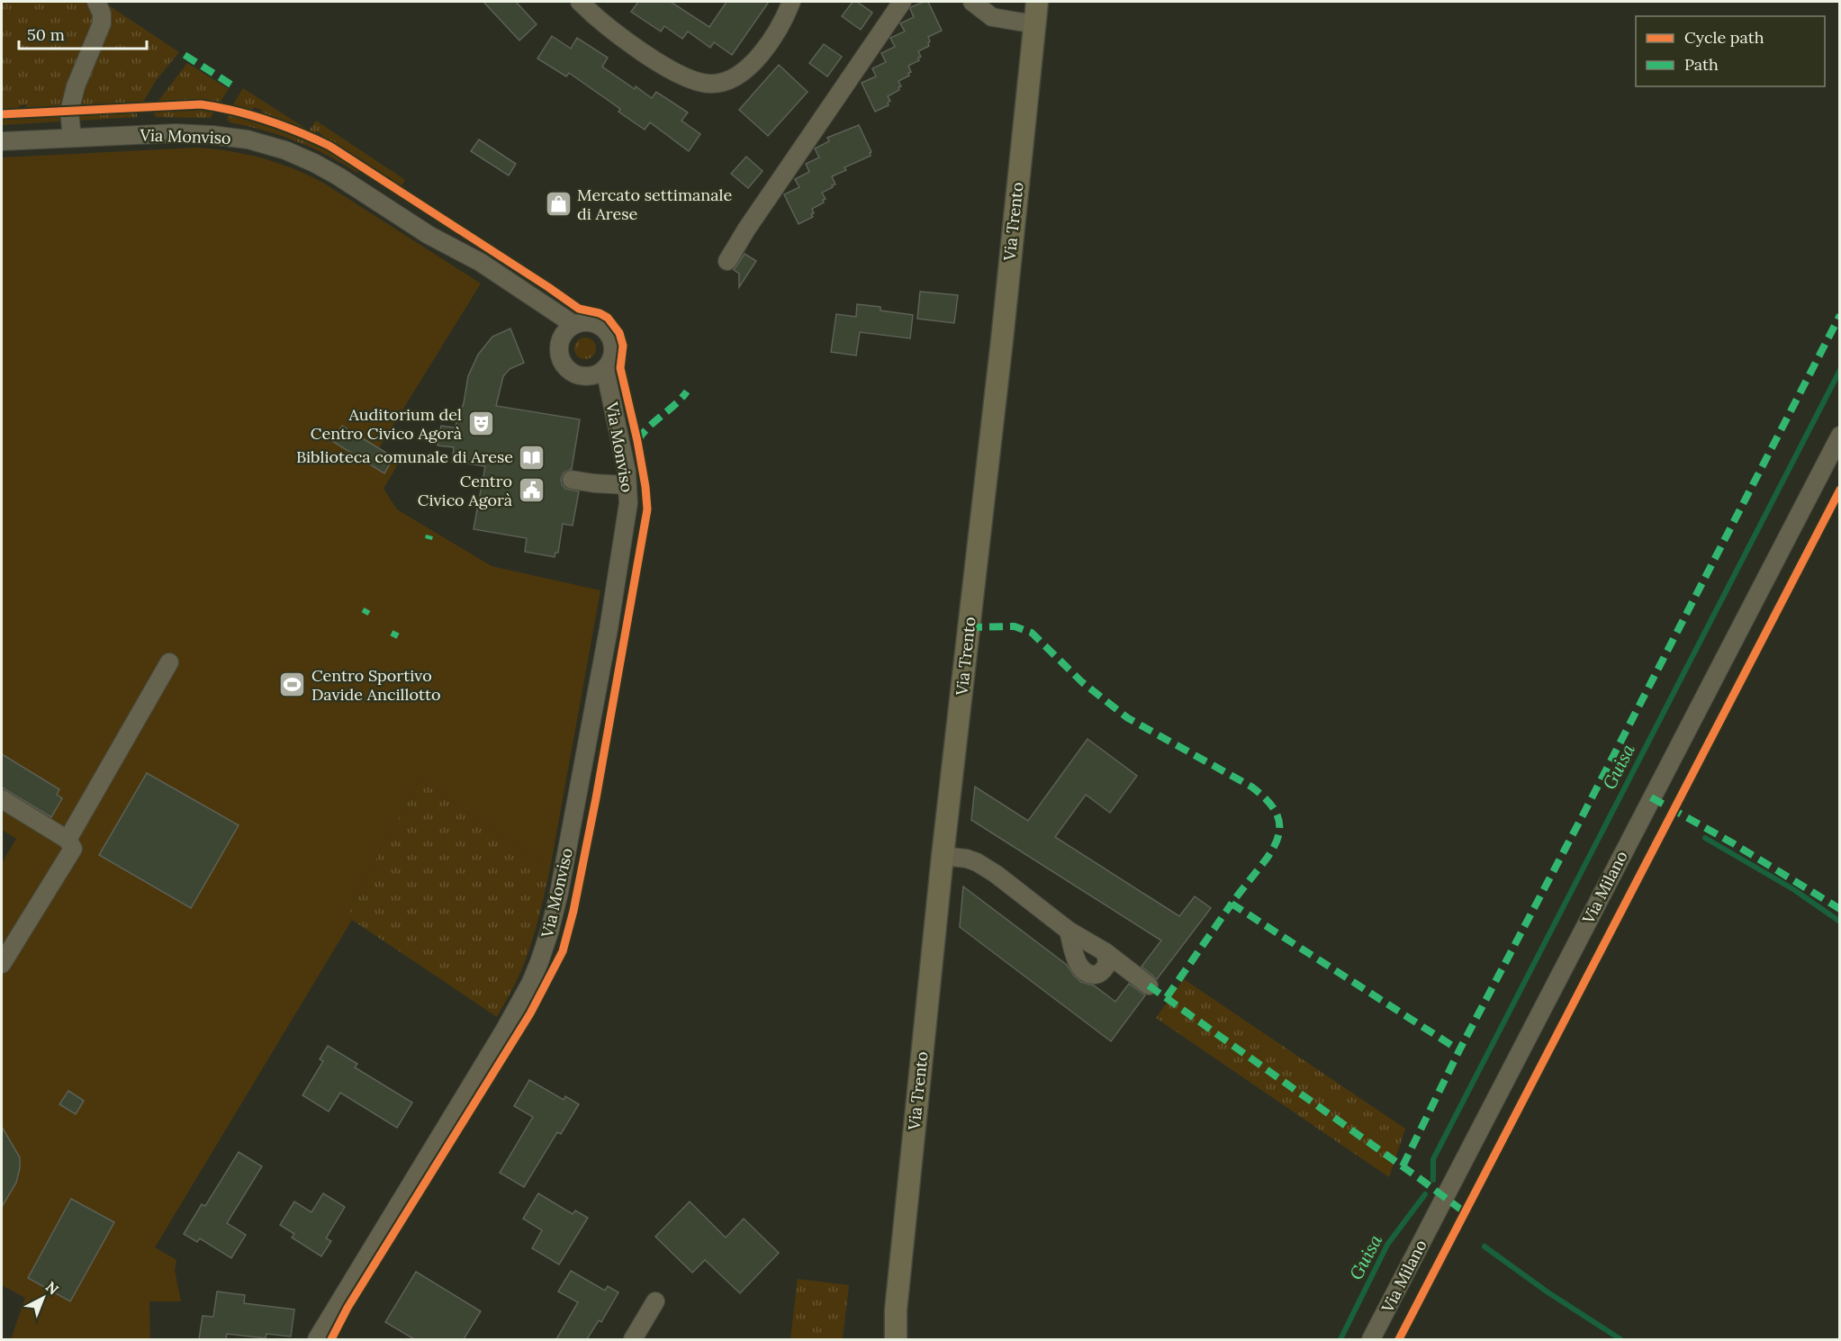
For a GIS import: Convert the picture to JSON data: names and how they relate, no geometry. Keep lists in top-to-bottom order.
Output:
{
  "streets": {
    "main road": ["Via Trento"],
    "street": ["Via Monviso", "Via Milano"]
  },
  "water": ["Guisa"],
  "places": {
    "shop": ["Mercato settimanale di Arese"],
    "theatre": ["Auditorium del Centro Civico Agorà"],
    "library": ["Biblioteca comunale di Arese"],
    "public building": ["Centro Civico Agorà"],
    "sports": ["Centro Sportivo Davide Ancillotto"]
  },
  "legend": ["Cycle path", "Path"],
  "scale_bar": "50 m",
  "north": "top right"
}
